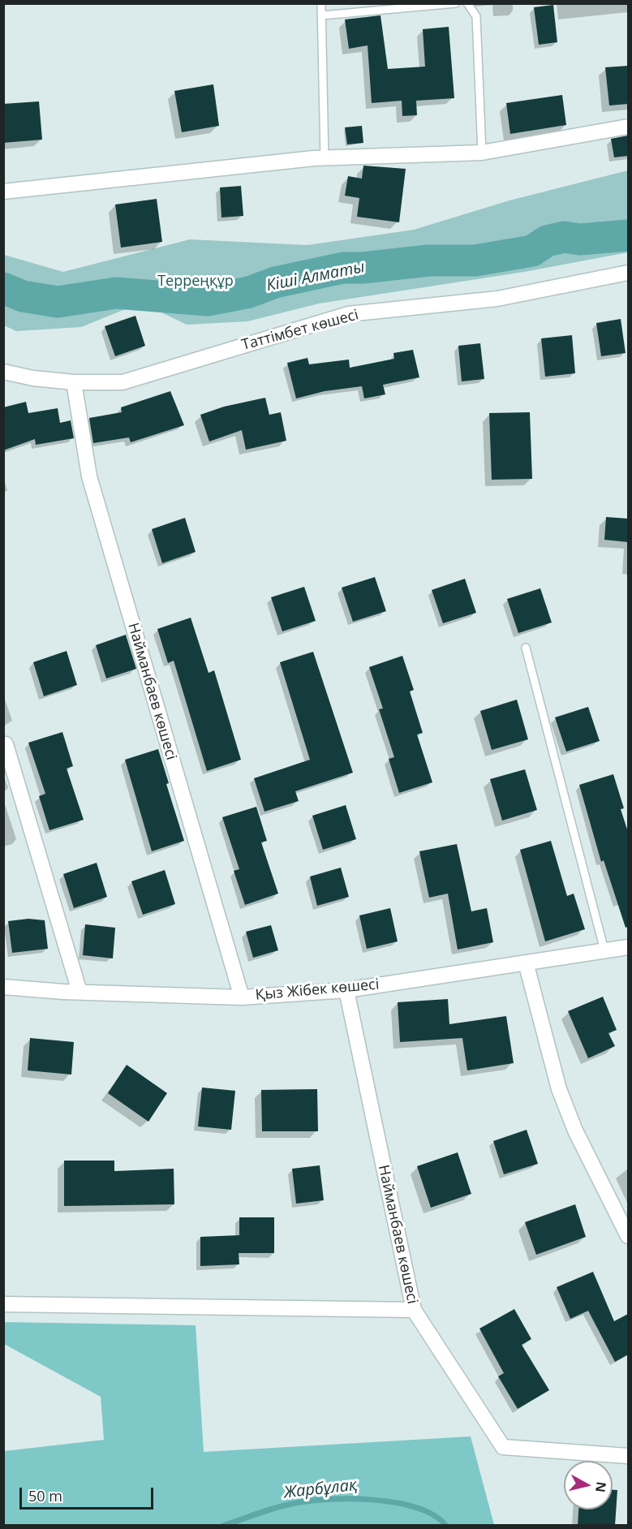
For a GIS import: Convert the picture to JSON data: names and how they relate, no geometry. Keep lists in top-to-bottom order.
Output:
{
  "streets": {
    "street": ["Таттімбет көшесі", "Найманбаев көшесі", "Қыз Жібек көшесі"]
  },
  "crossings": [
    ["Таттімбет көшесі", "Найманбаев көшесі"],
    ["Найманбаев көшесі", "Қыз Жібек көшесі"]
  ],
  "water": ["Кіші Алматы", "Жарбұлақ"],
  "parks": ["Терреңқұр"],
  "scale_bar": "50 m",
  "north": "right"
}
